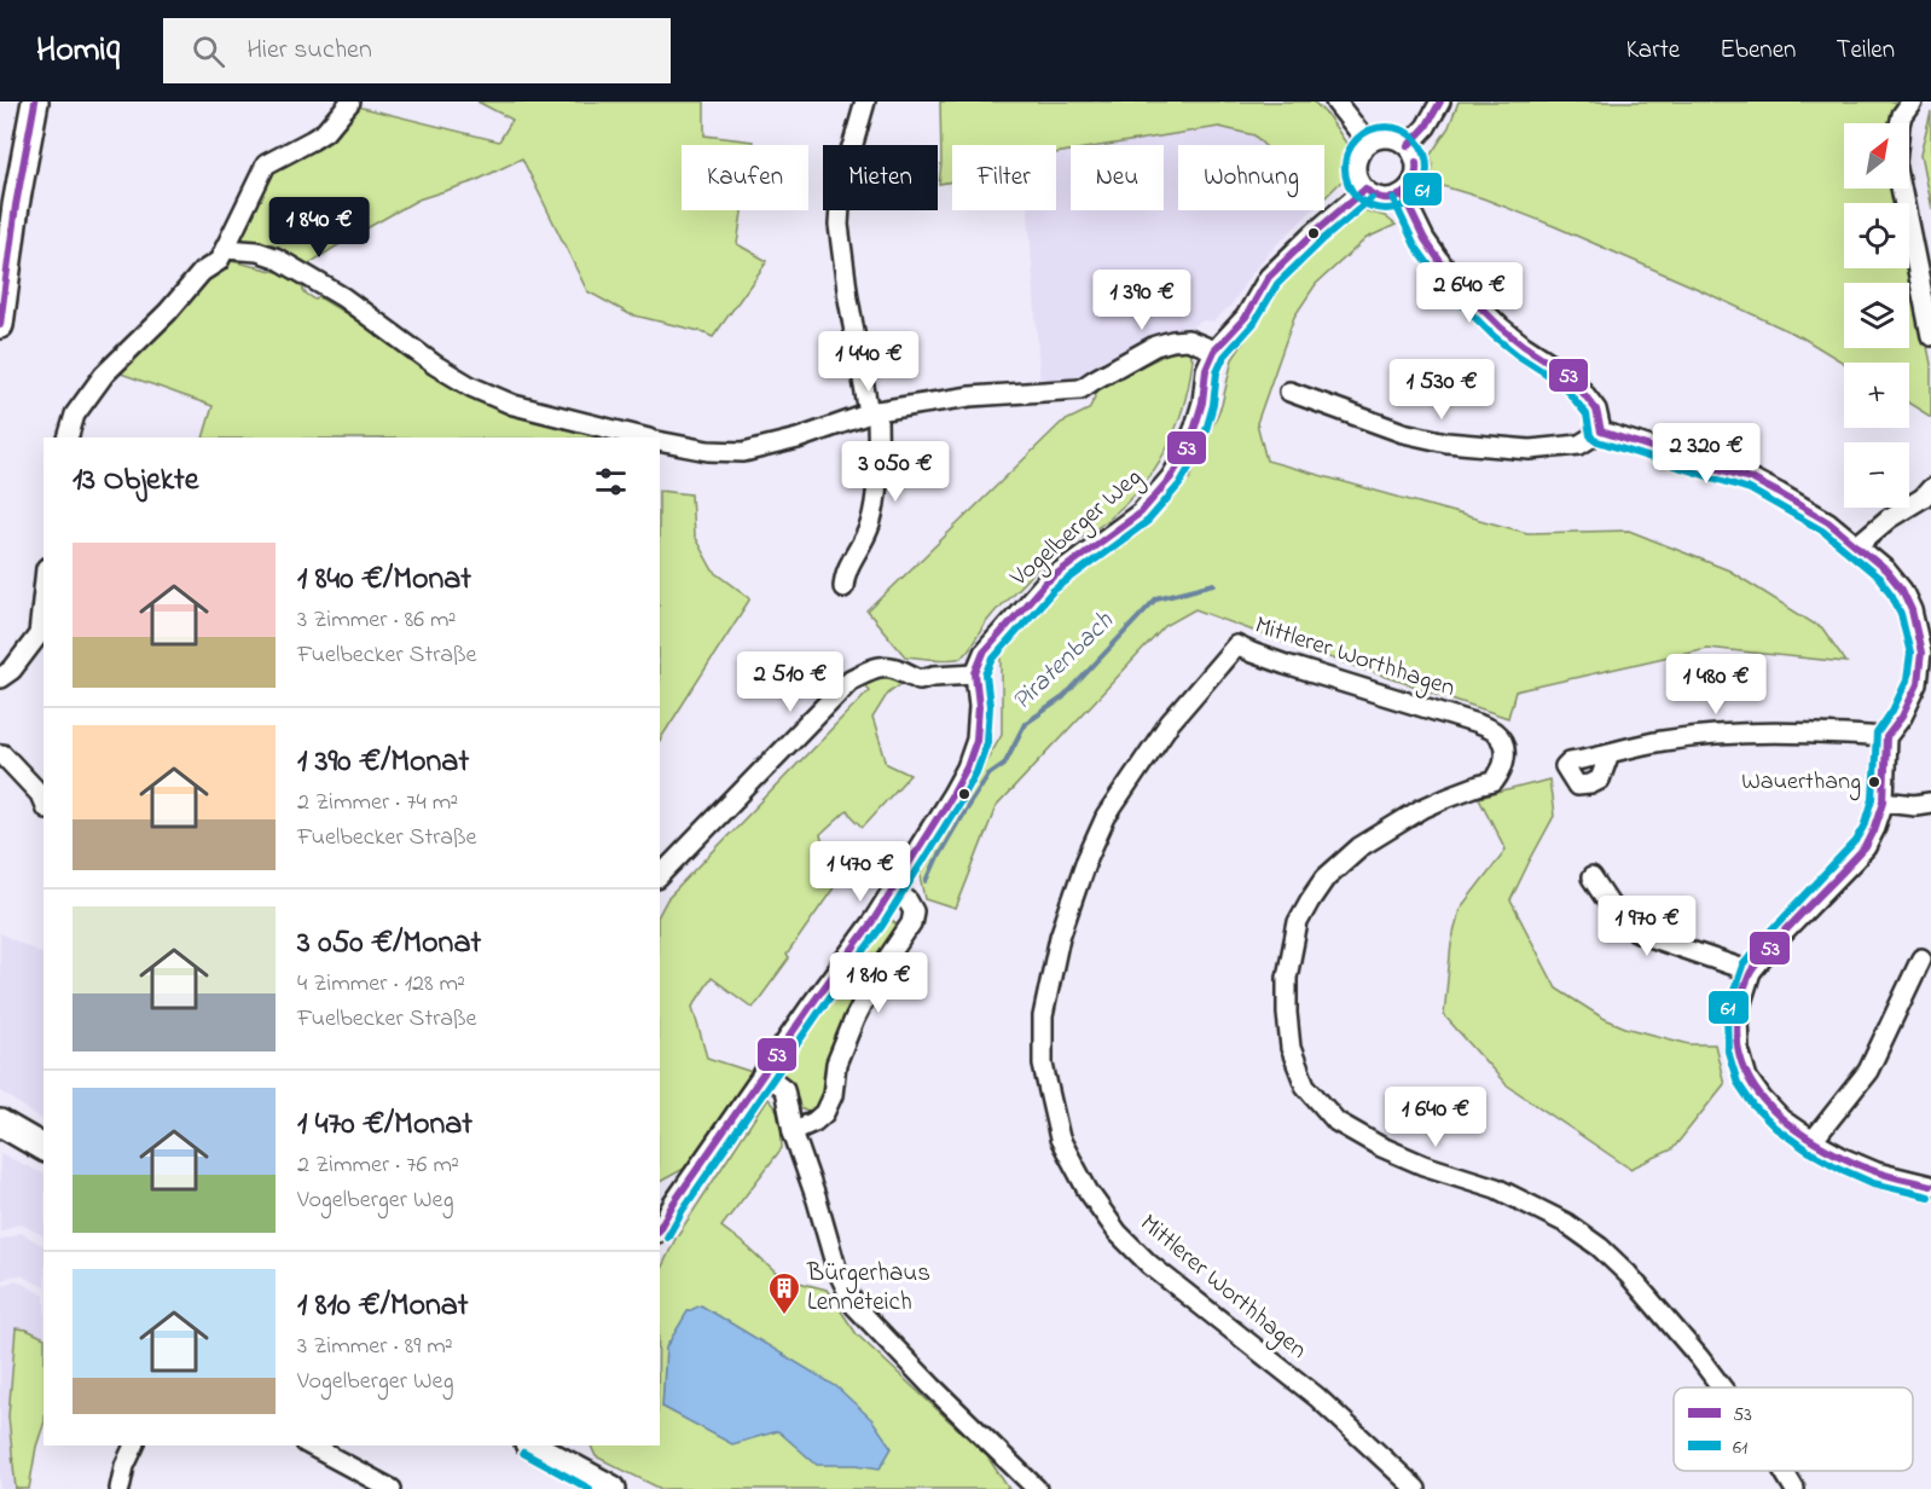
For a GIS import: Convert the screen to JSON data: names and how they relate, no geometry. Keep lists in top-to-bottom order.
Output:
{
  "streets": {
    "street": ["Vogelberger Weg", "Mittlerer Worthhagen"]
  },
  "water": ["Piratenbach"],
  "places": {
    "other": ["Wauerthang"],
    "building": ["Bürgerhaus Lenneteich"]
  },
  "lines": ["transit line 53", "transit line 61"],
  "legend": ["53", "61"],
  "north": "top right",
  "page": {
    "header": "Homiq",
    "search": "Hier suchen",
    "nav": ["Karte", "Ebenen", "Teilen"],
    "map_buttons": ["+", "−"],
    "chip": [
      "Kaufen",
      "Mieten",
      "Filter",
      "Neu",
      "Wohnung"
    ],
    "price": [
      "1 840 €",
      "2 640 €",
      "1 390 €",
      "1 440 €",
      "1 530 €",
      "2 320 €",
      "3 050 €",
      "2 510 €",
      "1 480 €",
      "1 470 €",
      "1 970 €",
      "1 810 €",
      "1 640 €"
    ],
    "heading": "13 Objekte",
    "list": [
      {
        "name": "1 840 €/Monat",
        "note": "3 Zimmer · 86 m² · Fuelbecker Straße"
      },
      {
        "name": "1 390 €/Monat",
        "note": "2 Zimmer · 74 m² · Fuelbecker Straße"
      },
      {
        "name": "3 050 €/Monat",
        "note": "4 Zimmer · 128 m² · Fuelbecker Straße"
      },
      {
        "name": "1 470 €/Monat",
        "note": "2 Zimmer · 76 m² · Vogelberger Weg"
      },
      {
        "name": "1 810 €/Monat",
        "note": "3 Zimmer · 89 m² · Vogelberger Weg"
      }
    ]
  }
}
